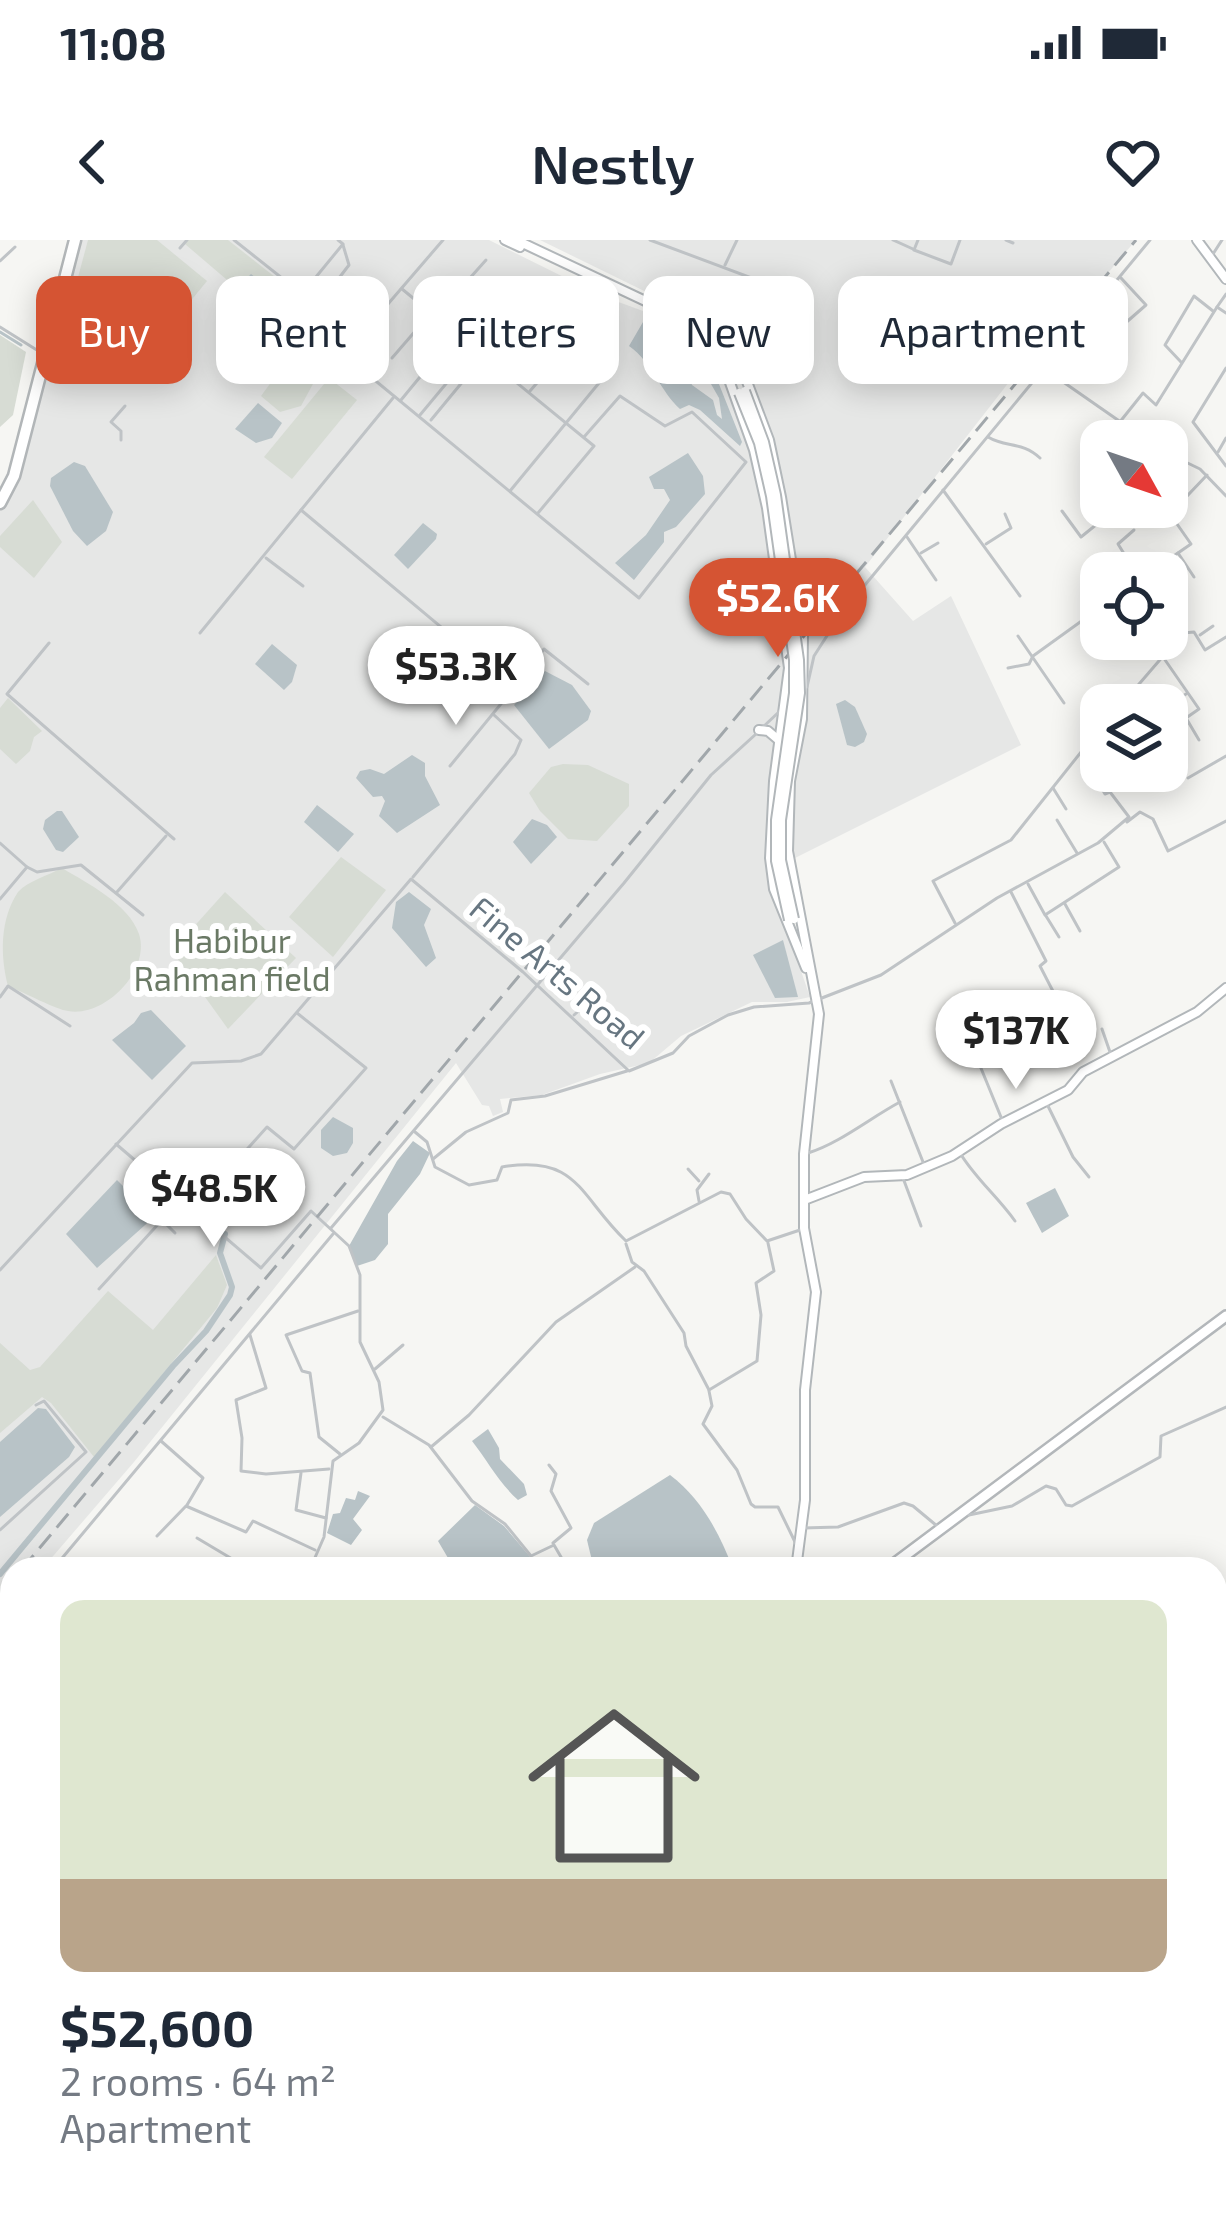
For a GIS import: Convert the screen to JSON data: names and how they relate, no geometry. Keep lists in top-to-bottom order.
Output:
{
  "streets": {
    "street": ["Fine Arts Road"]
  },
  "parks": ["Habibur Rahman field"],
  "north": "bottom right",
  "page": {
    "status": "11:08",
    "header": "Nestly",
    "chip": [
      "Buy",
      "Rent",
      "Filters",
      "New",
      "Apartment"
    ],
    "price": [
      "$52.6K",
      "$53.3K",
      "$137K",
      "$48.5K"
    ],
    "list": [
      {
        "name": "$52,600",
        "note": "2 rooms · 64 m² · Apartment"
      }
    ]
  }
}
